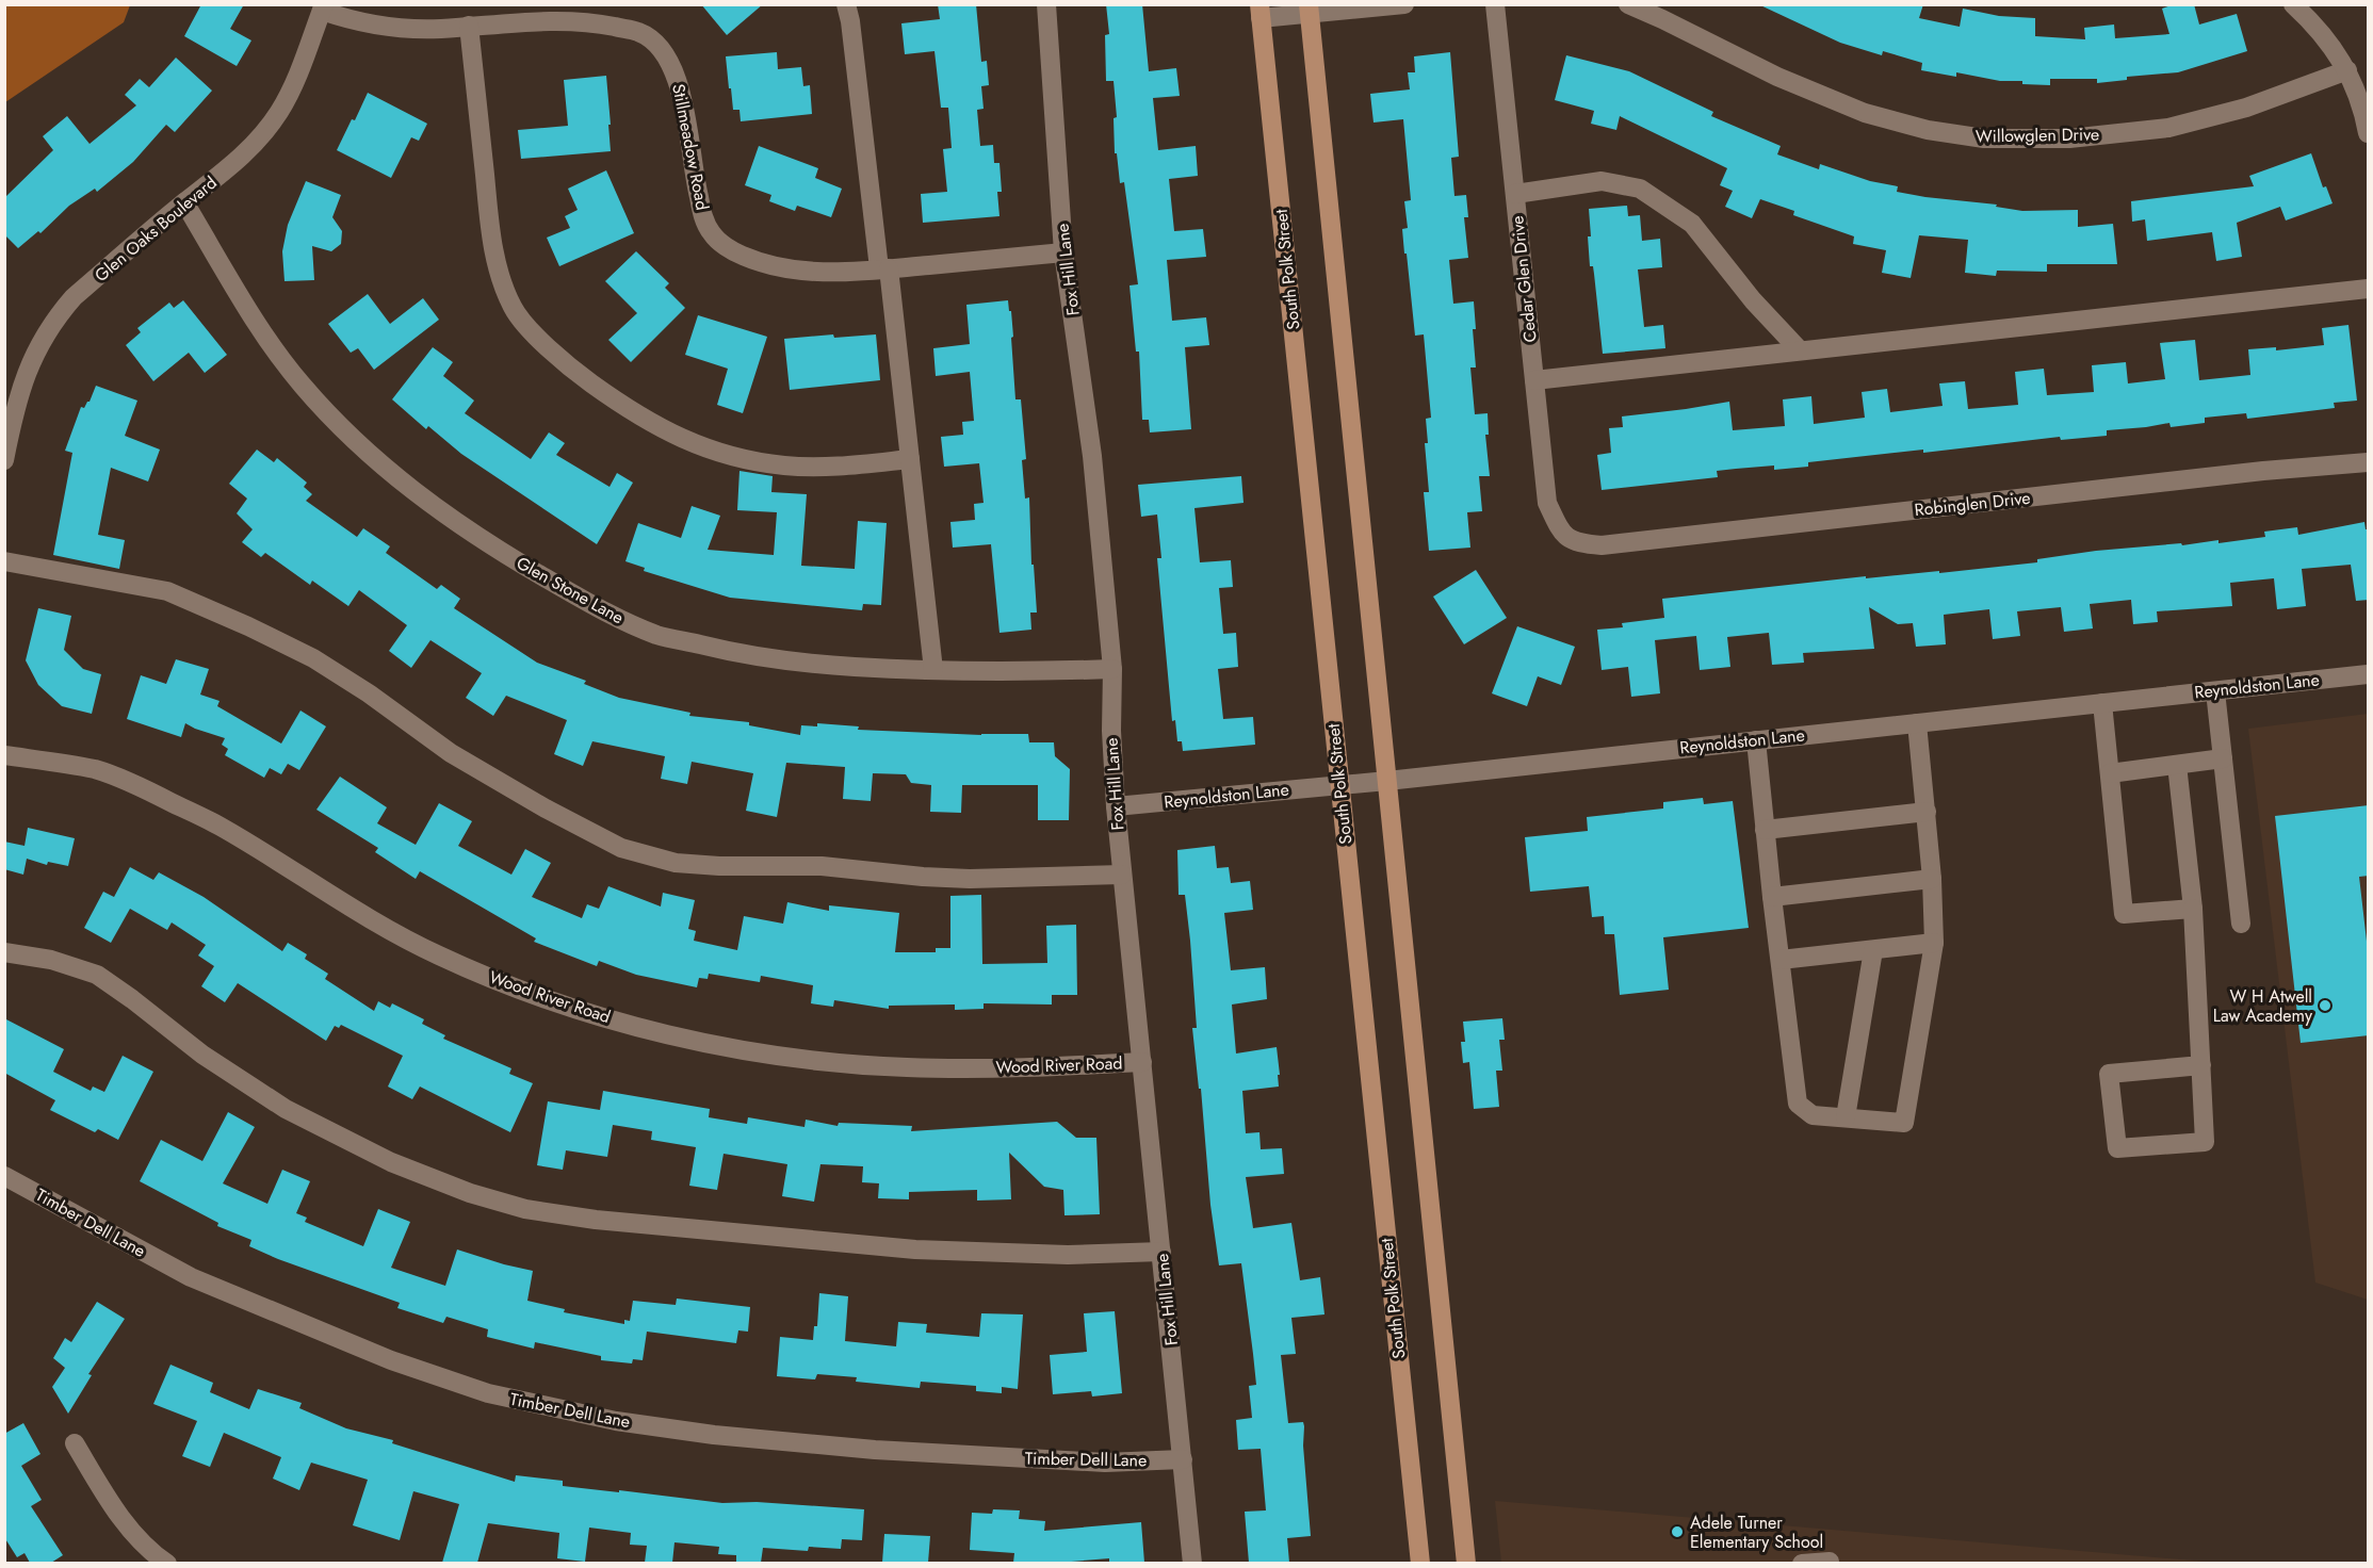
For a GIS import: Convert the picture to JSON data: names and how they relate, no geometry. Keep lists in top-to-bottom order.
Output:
{
  "streets": {
    "main road": ["South Polk Street"],
    "street": [
      "Willowglen Drive",
      "Stillmeadow Road",
      "Glen Oaks Boulevard",
      "Fox Hill Lane",
      "Cedar Glen Drive",
      "Robinglen Drive",
      "Glen Stone Lane",
      "Reynoldston Lane",
      "Wood River Road",
      "Timber Dell Lane"
    ]
  },
  "crossings": [
    ["Stillmeadow Road", "Glen Oaks Boulevard"],
    ["Stillmeadow Road", "Fox Hill Lane"],
    ["Glen Oaks Boulevard", "Glen Stone Lane"],
    ["Fox Hill Lane", "Glen Stone Lane"],
    ["Fox Hill Lane", "Reynoldston Lane"],
    ["Fox Hill Lane", "Wood River Road"],
    ["Fox Hill Lane", "Timber Dell Lane"],
    ["South Polk Street", "Reynoldston Lane"],
    ["Cedar Glen Drive", "Robinglen Drive"]
  ],
  "places": ["W H Atwell Law Academy", "Adele Turner Elementary School"]
}
